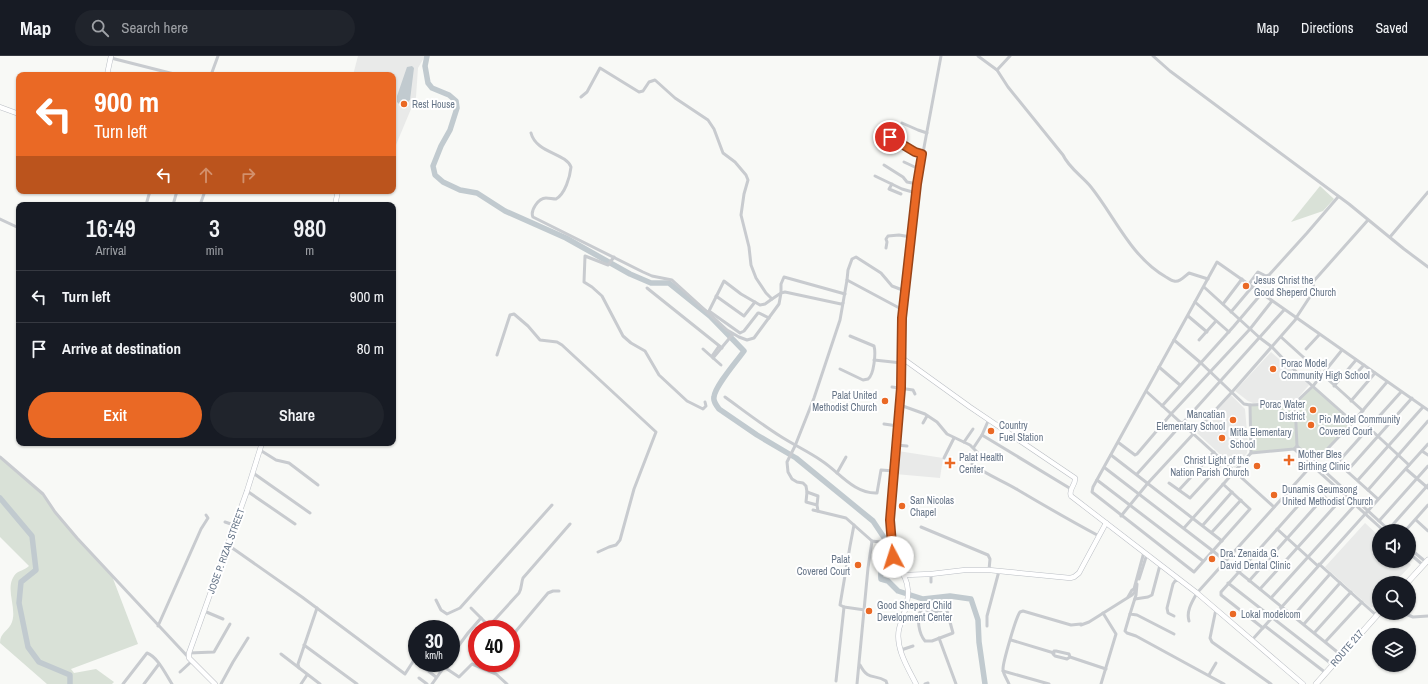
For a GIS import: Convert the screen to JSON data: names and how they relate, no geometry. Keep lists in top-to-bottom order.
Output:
{
  "streets": {
    "main road": ["ROUTE 217"],
    "street": ["JOSE P. RIZAL STREET"]
  },
  "places": {
    "other": [
      "Rest House",
      "Jesus Christ the Good Sheperd Church",
      "Porac Model Community High School",
      "Palat United Methodist Church",
      "Porac Water District",
      "Mancatian Elementary School",
      "Pio Model Community Covered Court",
      "Country Fuel Station",
      "Mitla Elementary School",
      "Christ Light of the Nation Parish Church",
      "Dunamis Geumsong United Methodist Church",
      "San Nicolas Chapel",
      "Dra. Zenaida G. David Dental Clinic",
      "Palat Covered Court",
      "Good Sheperd Child Development Center",
      "Lokal modelcom"
    ],
    "health": ["Mother Bles Birthing Clinic", "Palat Health Center"]
  },
  "page": {
    "header": "Map",
    "search": "Search here",
    "nav": ["Map", "Directions", "Saved"],
    "turn": ["900 m", "Turn left"],
    "eta": [
      "16:49",
      "Arrival",
      "3",
      "min",
      "980",
      "m"
    ],
    "list": [
      {
        "name": "Turn left",
        "value": "900 m"
      },
      {
        "name": "Arrive at destination",
        "value": "80 m"
      }
    ],
    "buttons": ["Exit", "Share"],
    "speed": "30 km/h",
    "limit": "40"
  }
}
